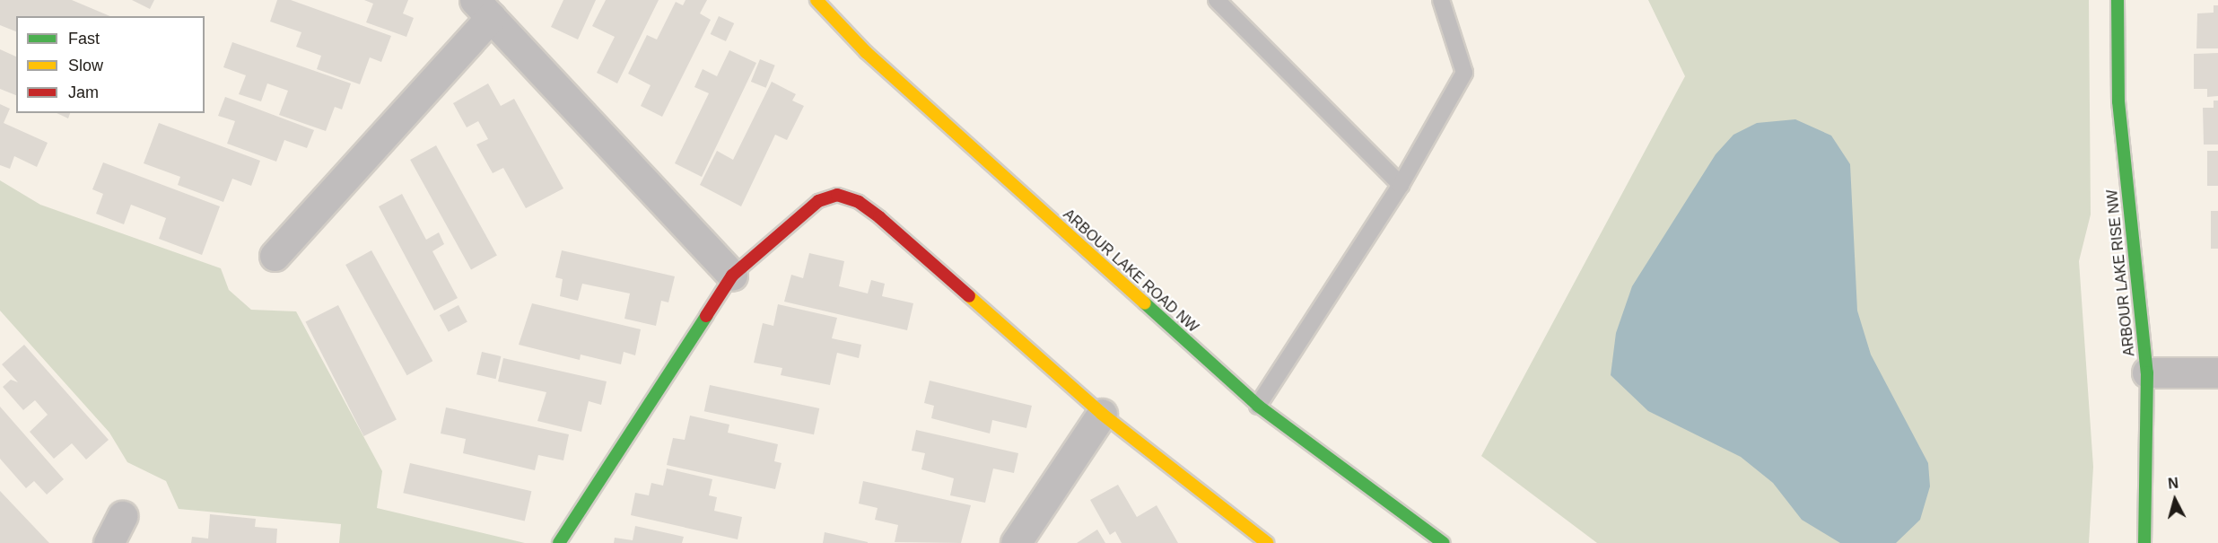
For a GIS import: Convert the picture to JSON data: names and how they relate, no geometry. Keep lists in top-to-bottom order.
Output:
{
  "streets": {
    "street": ["ARBOUR LAKE ROAD NW", "ARBOUR LAKE RISE NW"]
  },
  "legend": ["Fast", "Slow", "Jam"],
  "north": "top"
}
